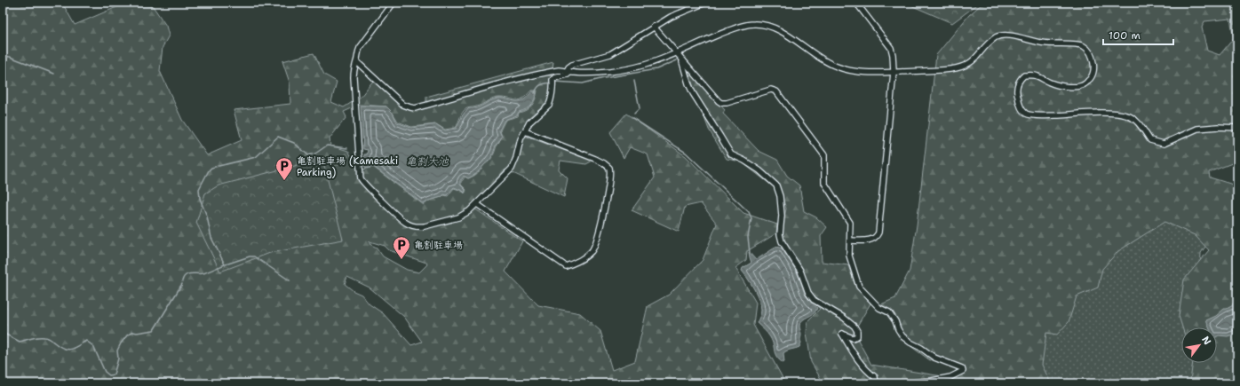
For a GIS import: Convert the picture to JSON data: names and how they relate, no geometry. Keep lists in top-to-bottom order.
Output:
{
  "water": ["亀割大池"],
  "places": {
    "parking": ["亀割駐車場 (Kamesaki Parking)", "亀割駐車場"]
  },
  "scale_bar": "100 m",
  "north": "top right"
}
